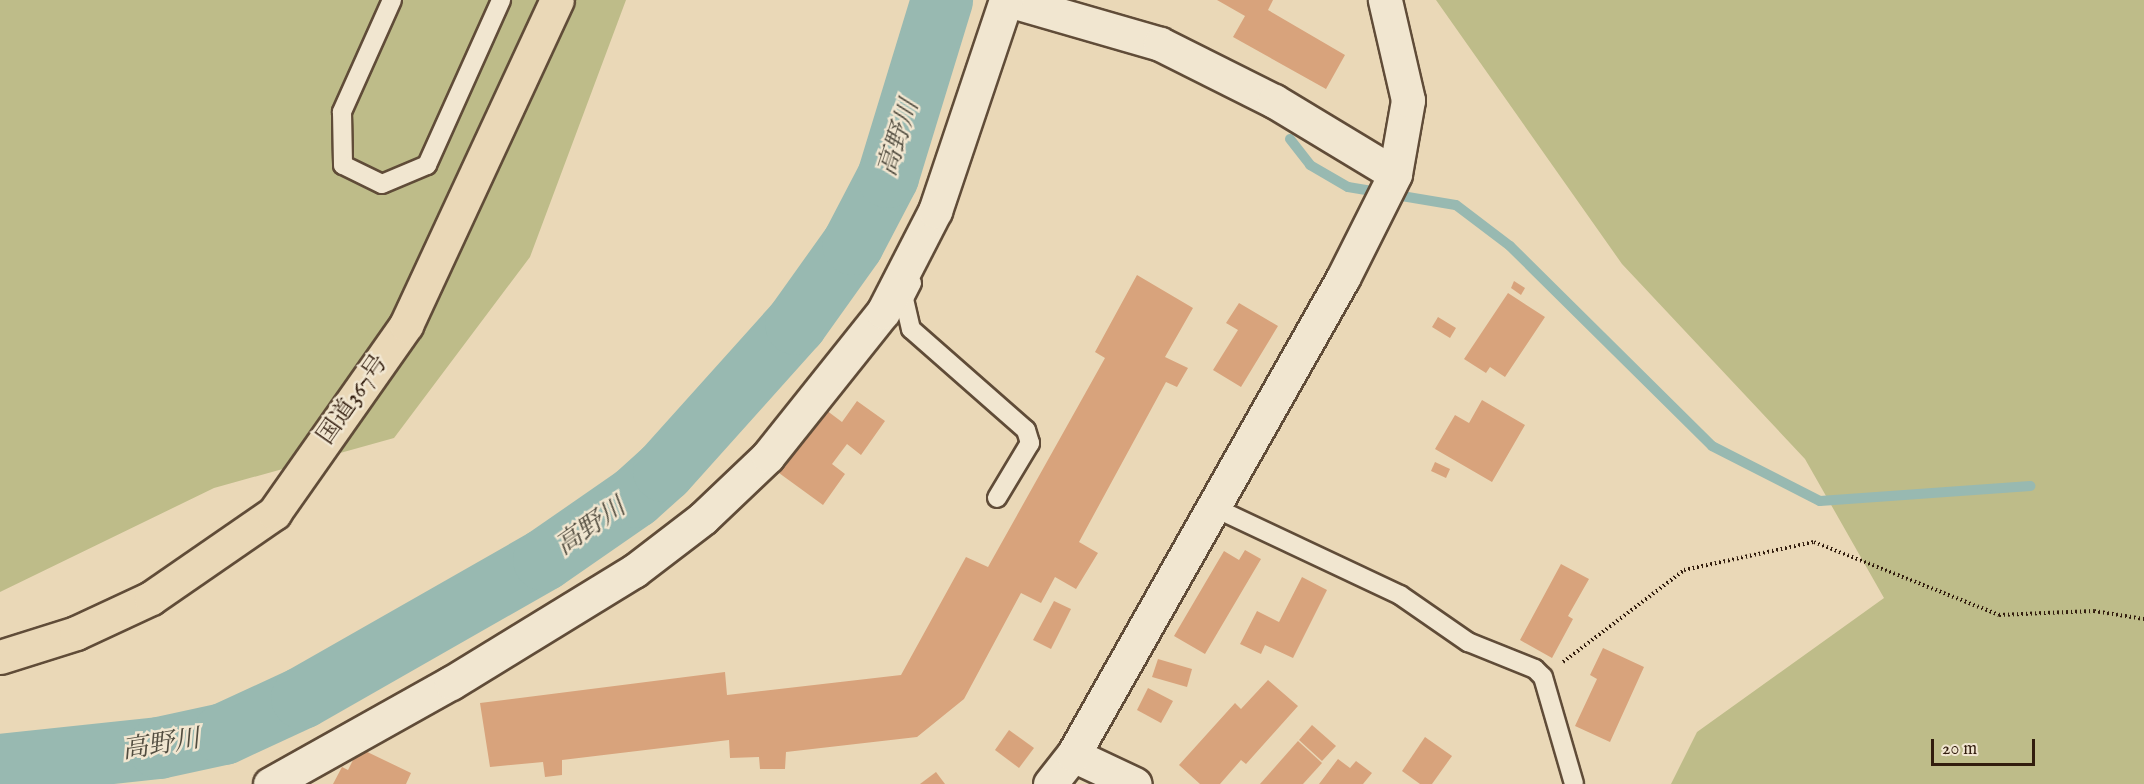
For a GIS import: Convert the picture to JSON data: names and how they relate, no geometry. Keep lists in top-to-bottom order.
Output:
{
  "streets": {
    "highway": ["国道367号"]
  },
  "water": ["高野川"],
  "scale_bar": "20 m"
}
